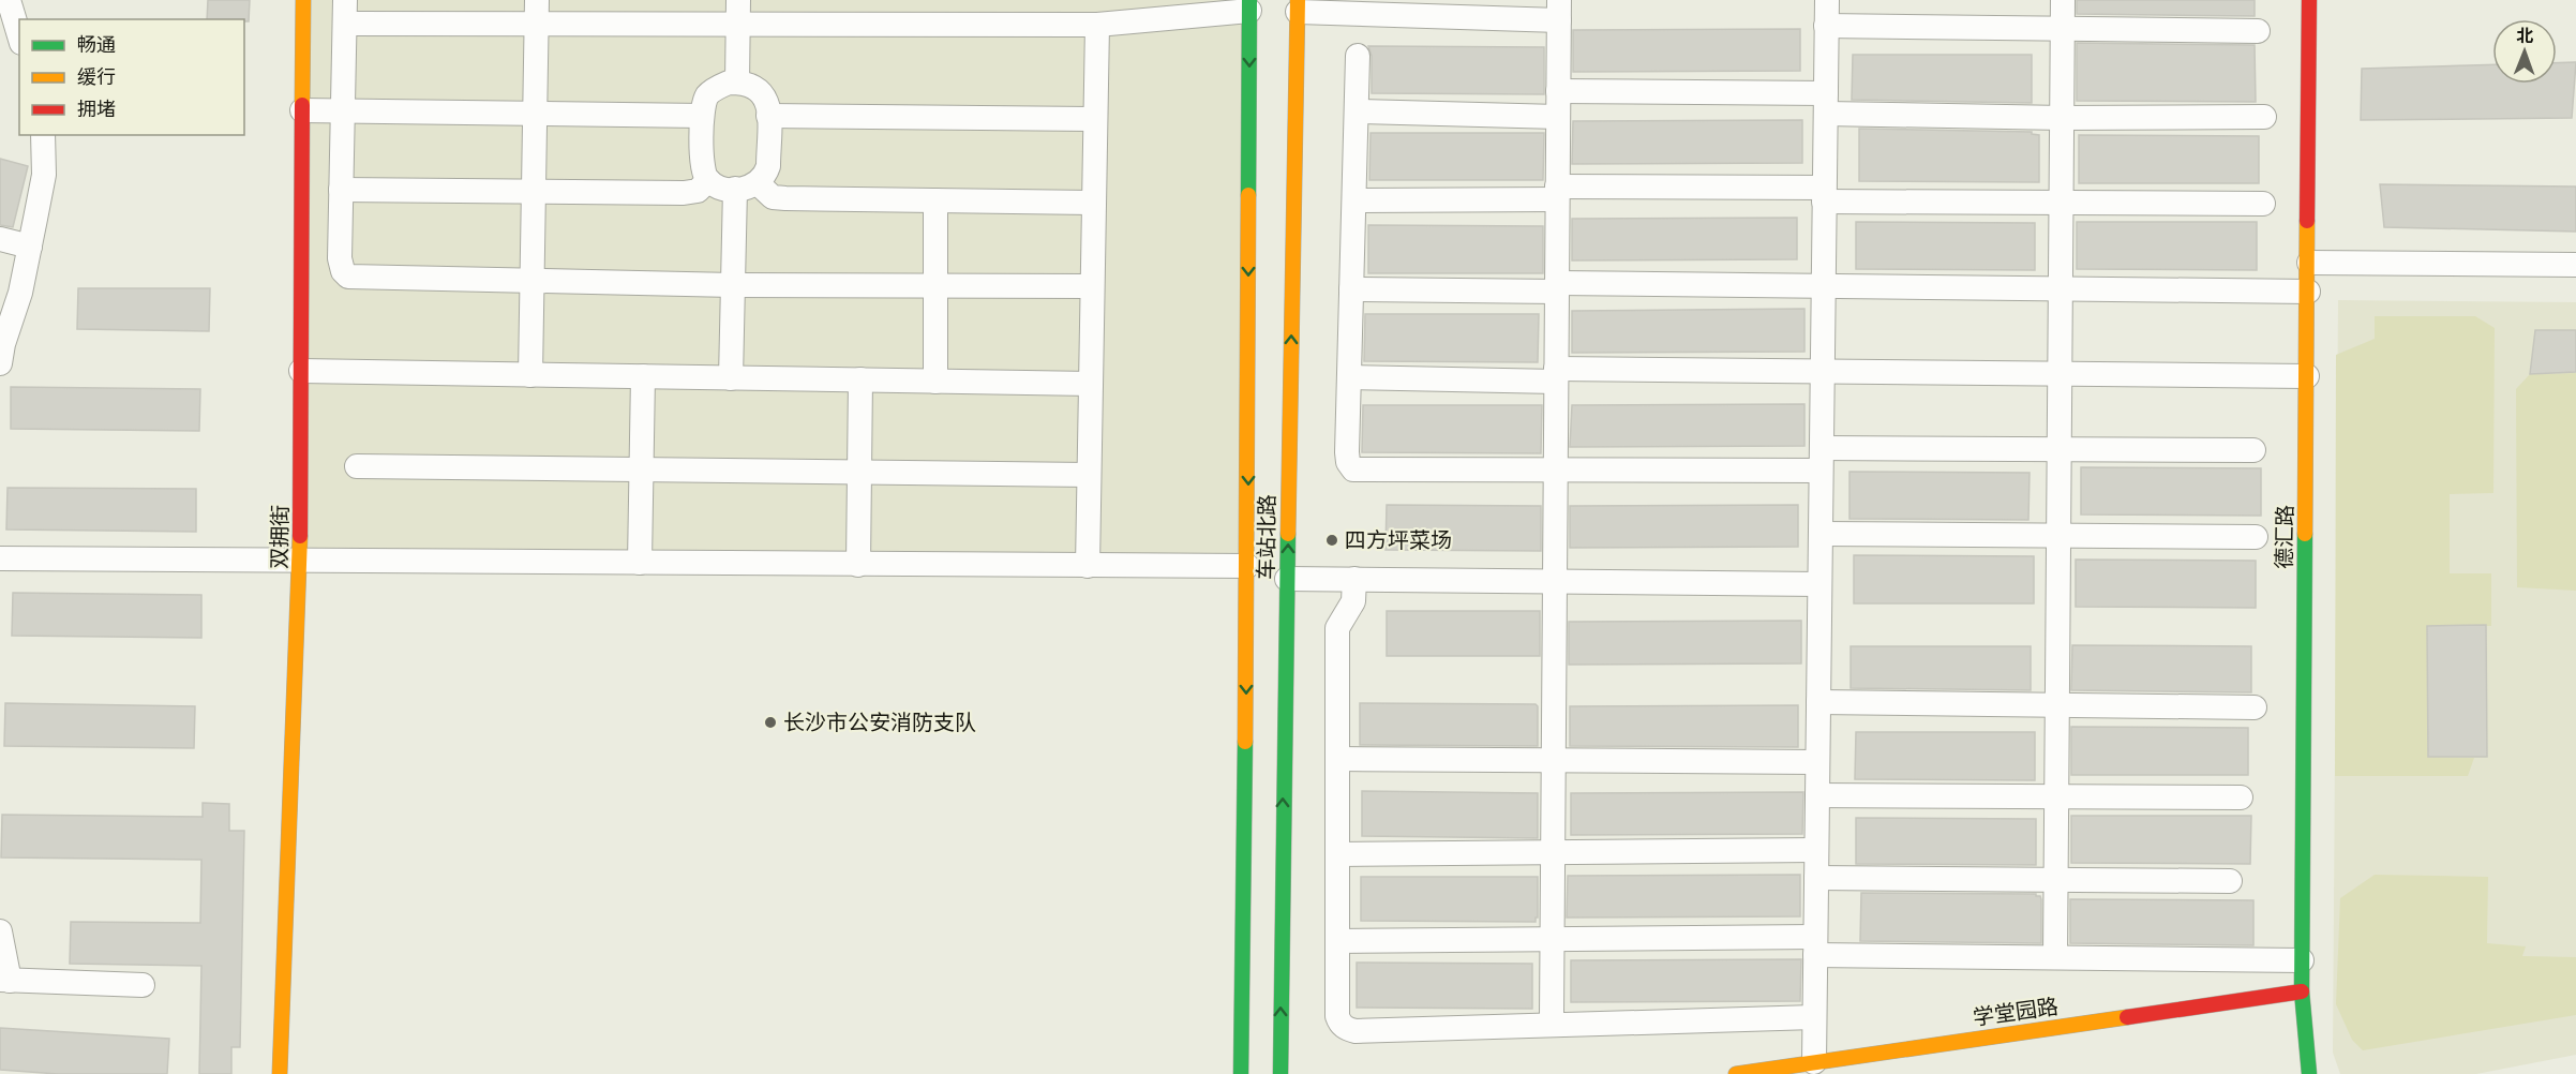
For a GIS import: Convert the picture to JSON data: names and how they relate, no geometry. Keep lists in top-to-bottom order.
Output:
{
  "streets": {
    "street": [
      "双拥街",
      "车站北路",
      "德汇路",
      "学堂园路"
    ]
  },
  "crossings": [
    ["德汇路", "学堂园路"]
  ],
  "places": ["四方坪菜场", "长沙市公安消防支队"],
  "legend": ["畅通", "缓行", "拥堵"],
  "north": "top"
}
